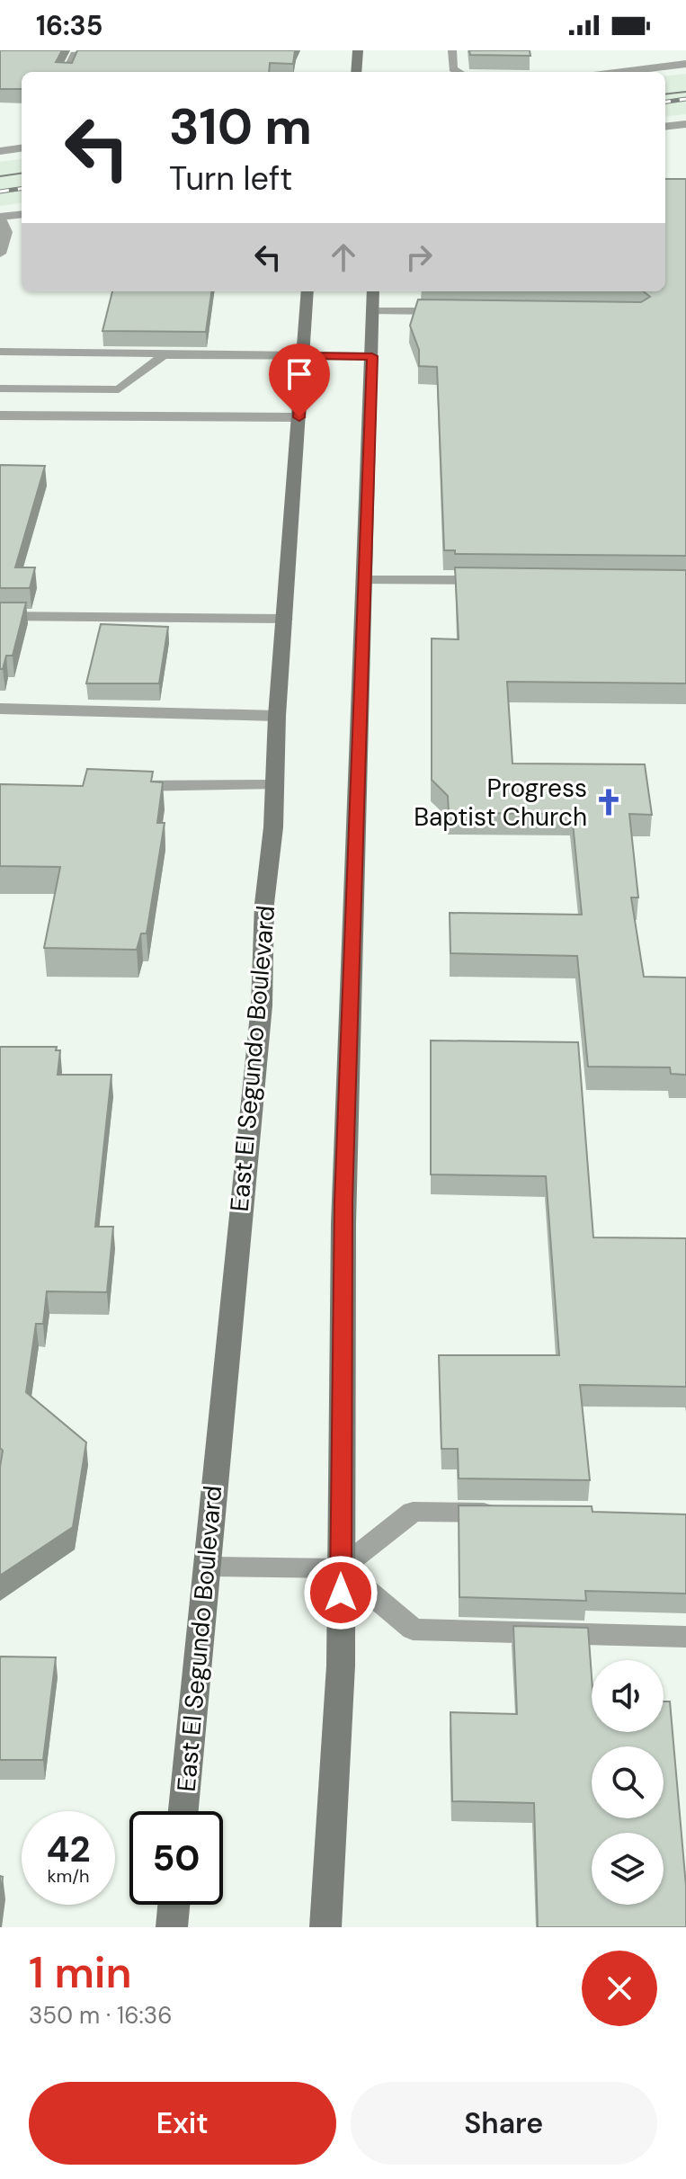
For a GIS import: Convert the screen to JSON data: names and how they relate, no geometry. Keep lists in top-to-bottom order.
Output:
{
  "streets": {
    "main road": ["East El Segundo Boulevard"]
  },
  "places": {
    "church": ["Progress Baptist Church"]
  },
  "page": {
    "status": "16:35",
    "turn": ["310 m", "Turn left"],
    "speed": "42 km/h",
    "limit": "50",
    "heading": ["1 min", "350 m · 16:36"],
    "buttons": ["Exit", "Share"]
  }
}
